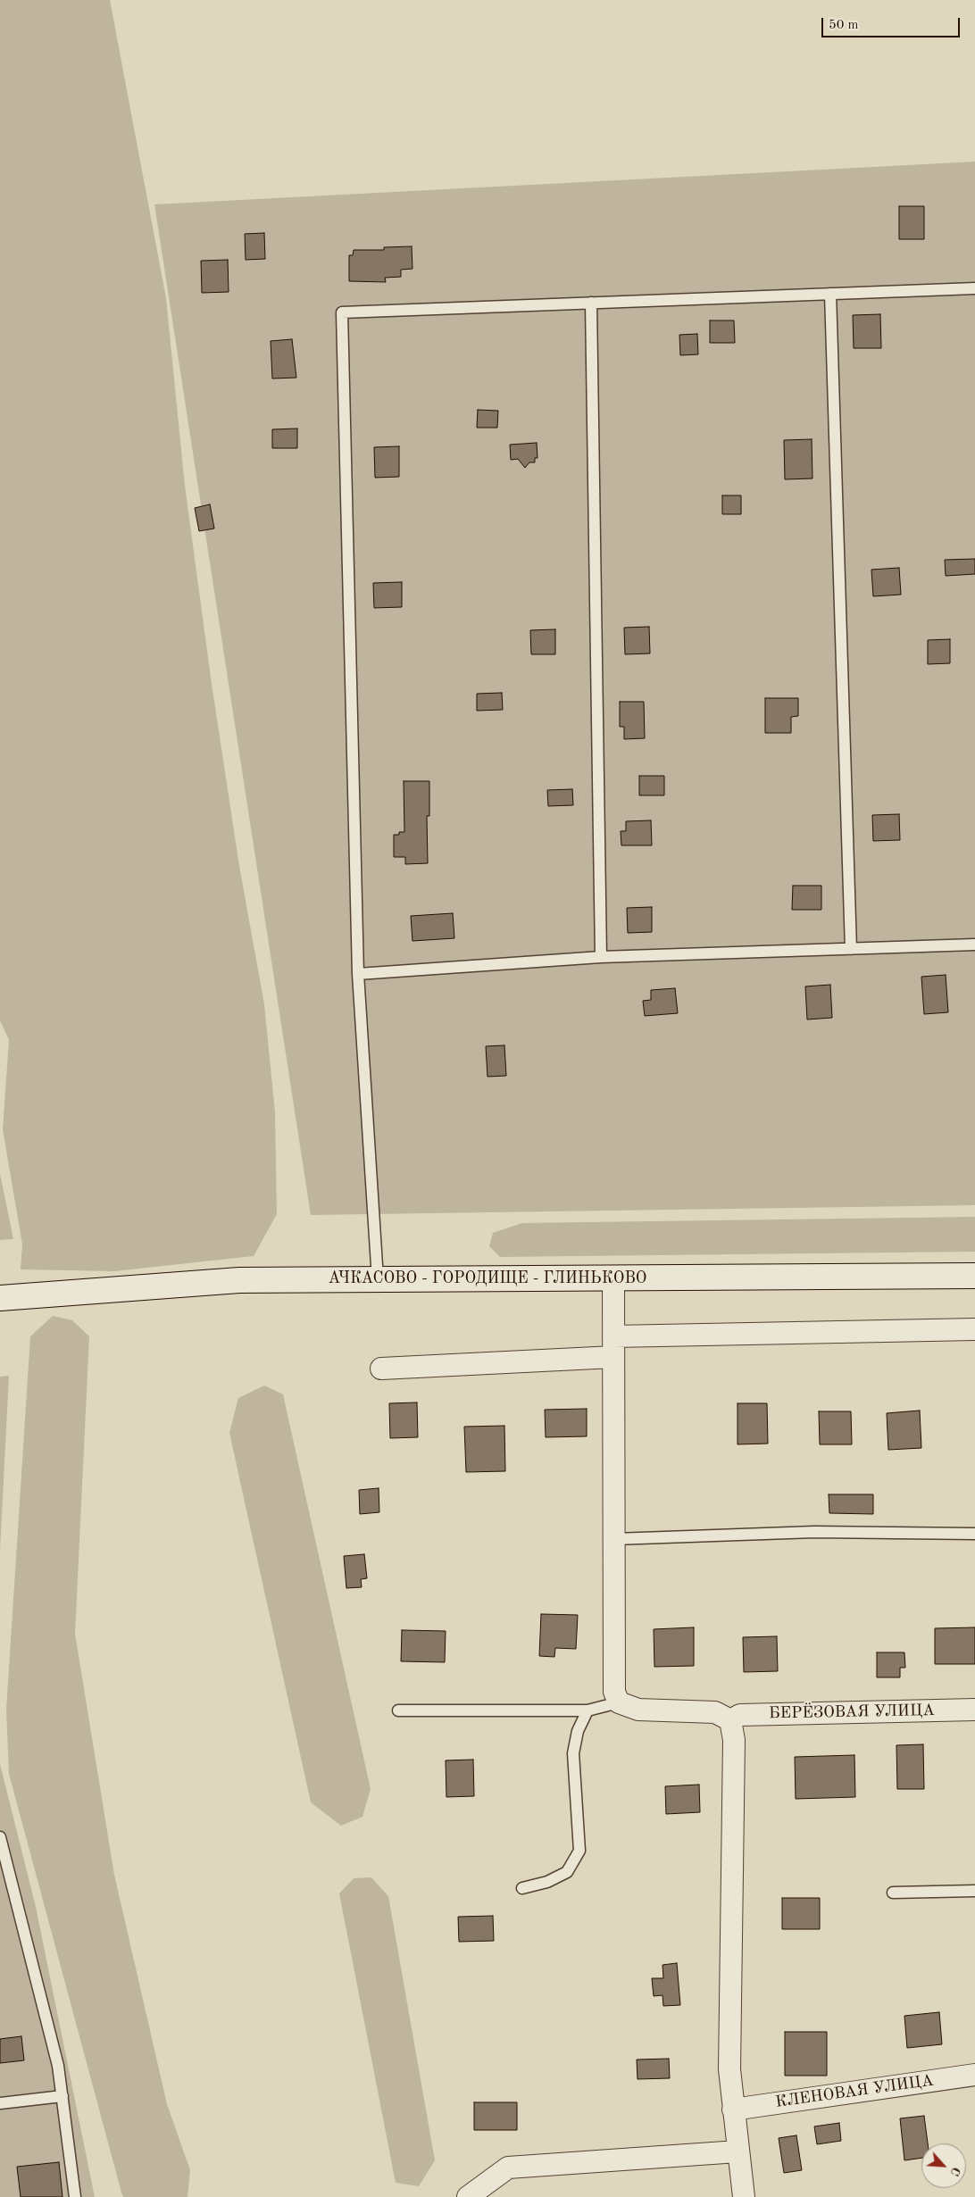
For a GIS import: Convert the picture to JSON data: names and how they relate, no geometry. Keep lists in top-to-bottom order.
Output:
{
  "streets": {
    "street": ["АЧКАСОВО - ГОРОДИЩЕ - ГЛИНЬКОВО", "БЕРЁЗОВАЯ УЛИЦА", "КЛЕНОВАЯ УЛИЦА"]
  },
  "scale_bar": "50 m",
  "north": "bottom right"
}
